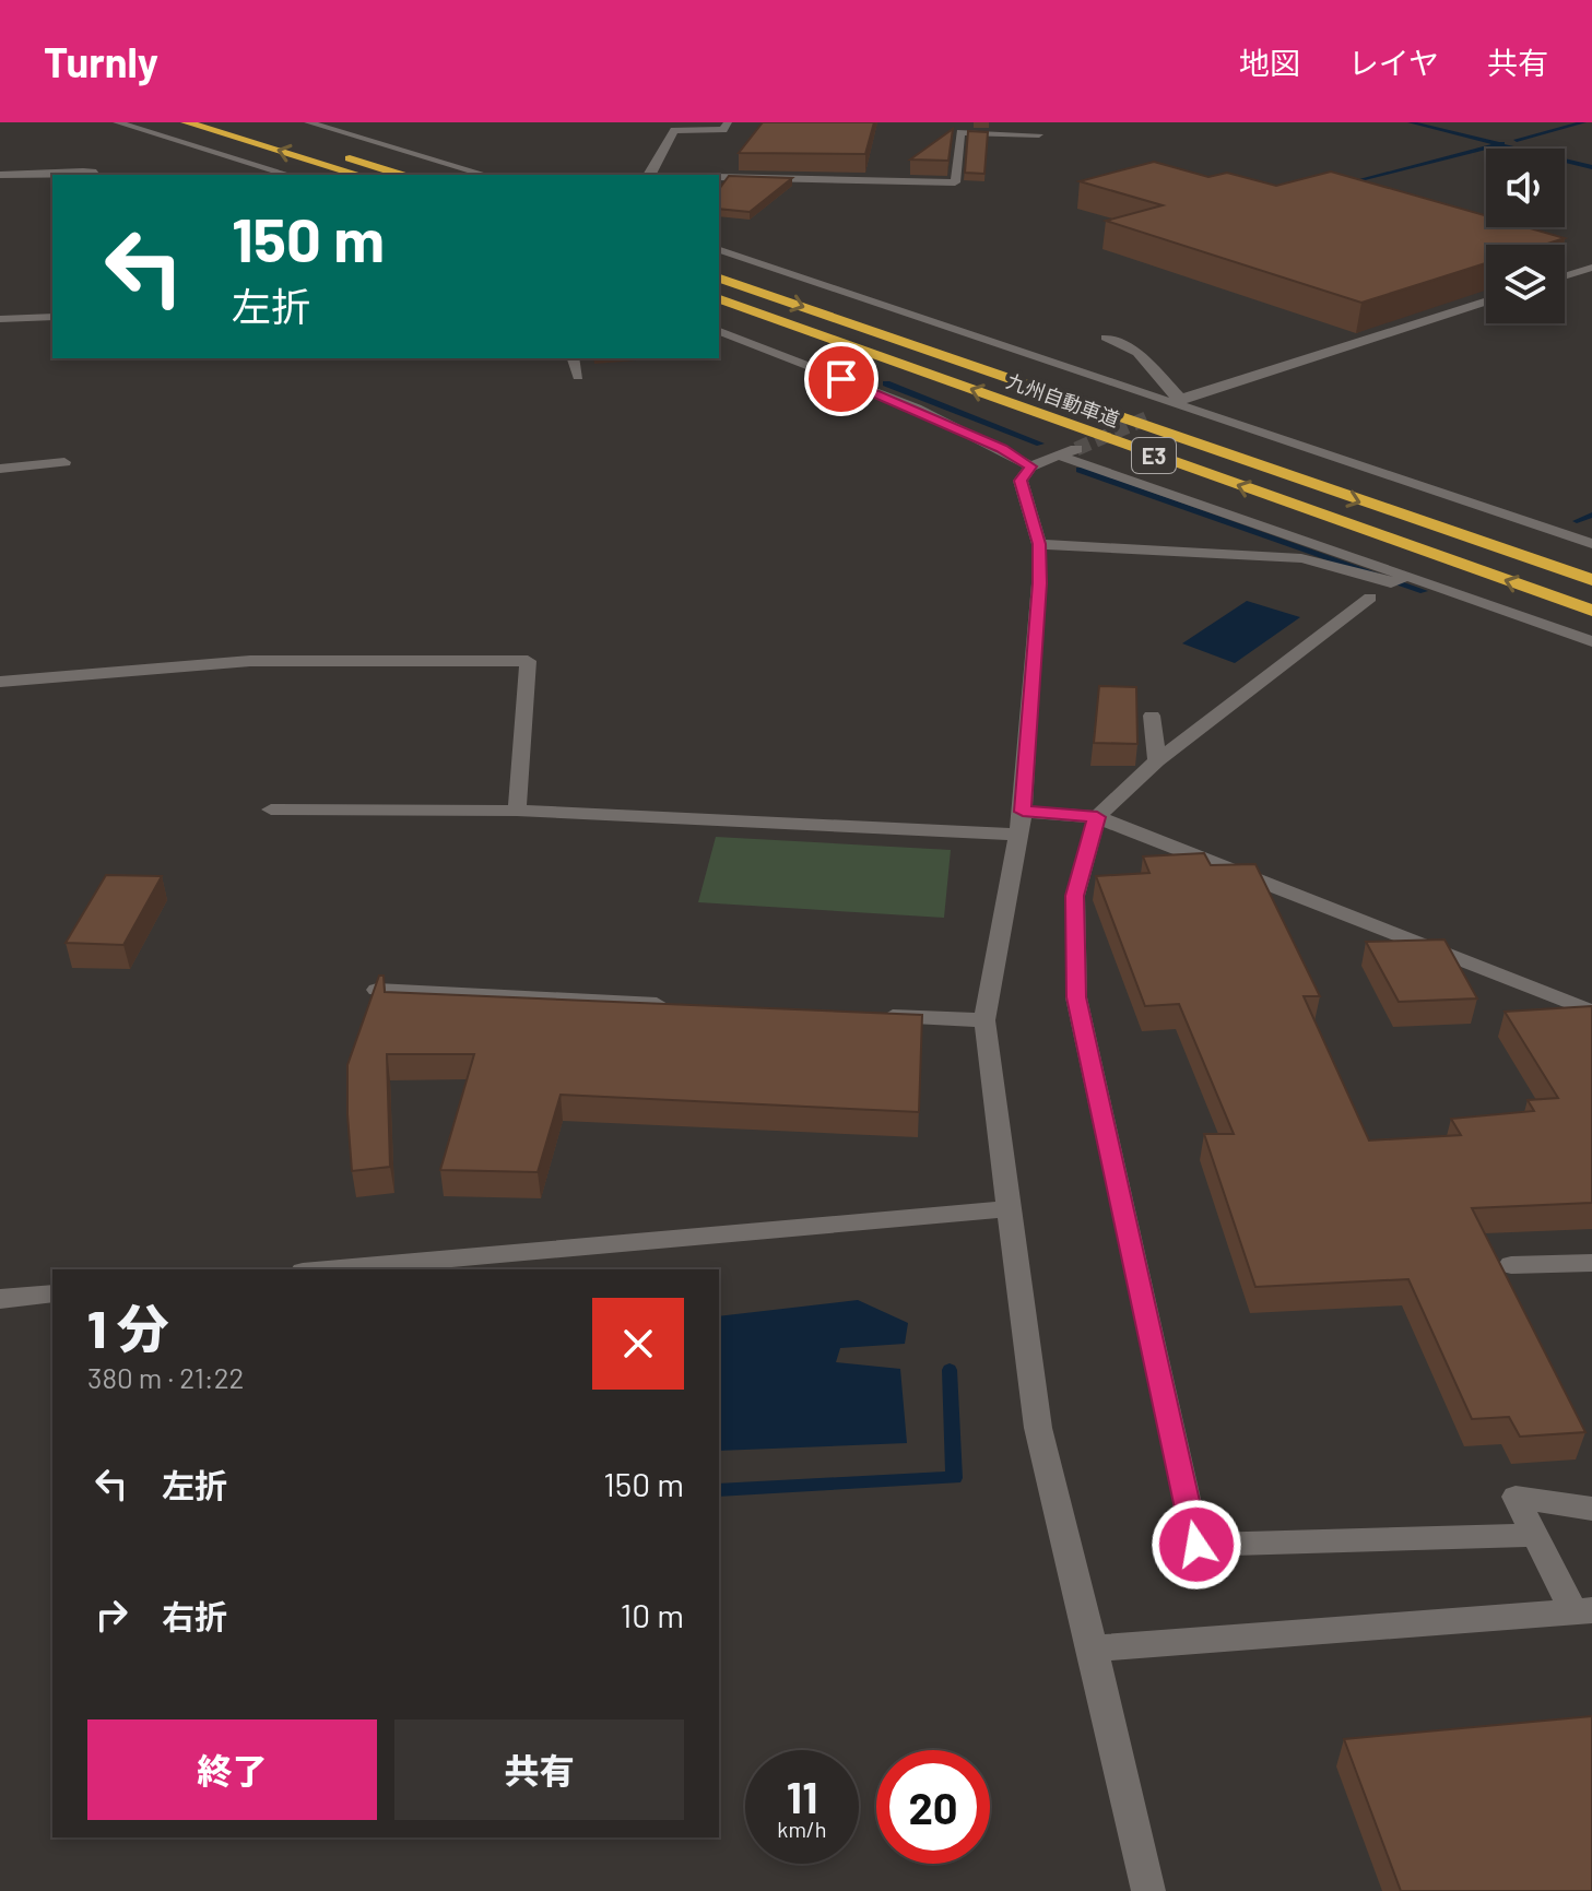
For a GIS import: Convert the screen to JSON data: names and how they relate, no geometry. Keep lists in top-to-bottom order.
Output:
{
  "streets": {
    "highway": ["九州自動車道", "E3"]
  },
  "page": {
    "header": "Turnly",
    "nav": ["地図", "レイヤ", "共有"],
    "turn": ["150 m", "左折"],
    "heading": ["1 分", "380 m · 21:22"],
    "list": [
      {
        "name": "左折",
        "value": "150 m"
      },
      {
        "name": "右折",
        "value": "10 m"
      }
    ],
    "buttons": ["終了", "共有"],
    "speed": "11 km/h",
    "limit": "20"
  }
}
